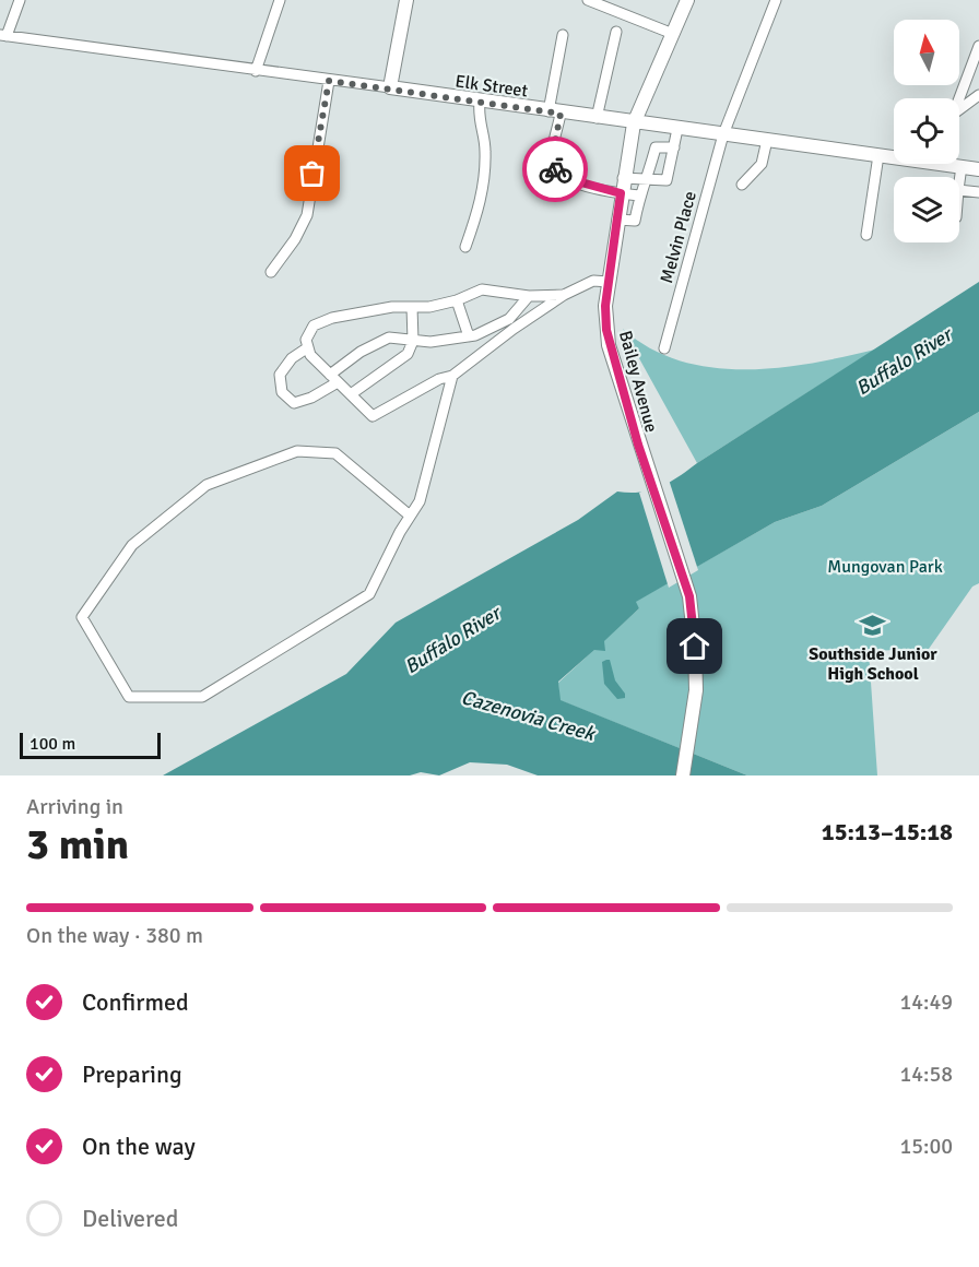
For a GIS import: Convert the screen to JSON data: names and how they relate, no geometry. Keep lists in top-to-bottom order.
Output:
{
  "streets": {
    "main road": ["Elk Street", "Bailey Avenue"],
    "street": ["Melvin Place"]
  },
  "crossings": [
    ["Elk Street", "Melvin Place"],
    ["Elk Street", "Bailey Avenue"]
  ],
  "water": ["Buffalo River", "Cazenovia Creek"],
  "parks": ["Mungovan Park"],
  "places": {
    "school or university": ["Southside Junior High School"]
  },
  "scale_bar": "100 m",
  "north": "top",
  "page": {
    "scale": "100 m",
    "heading": ["3 min", "Arriving in", "15:13–15:18"],
    "bar": "On the way · 380 m",
    "list": [
      ["Confirmed", "14:49"],
      ["Preparing", "14:58"],
      ["On the way", "15:00"],
      "Delivered"
    ]
  }
}
